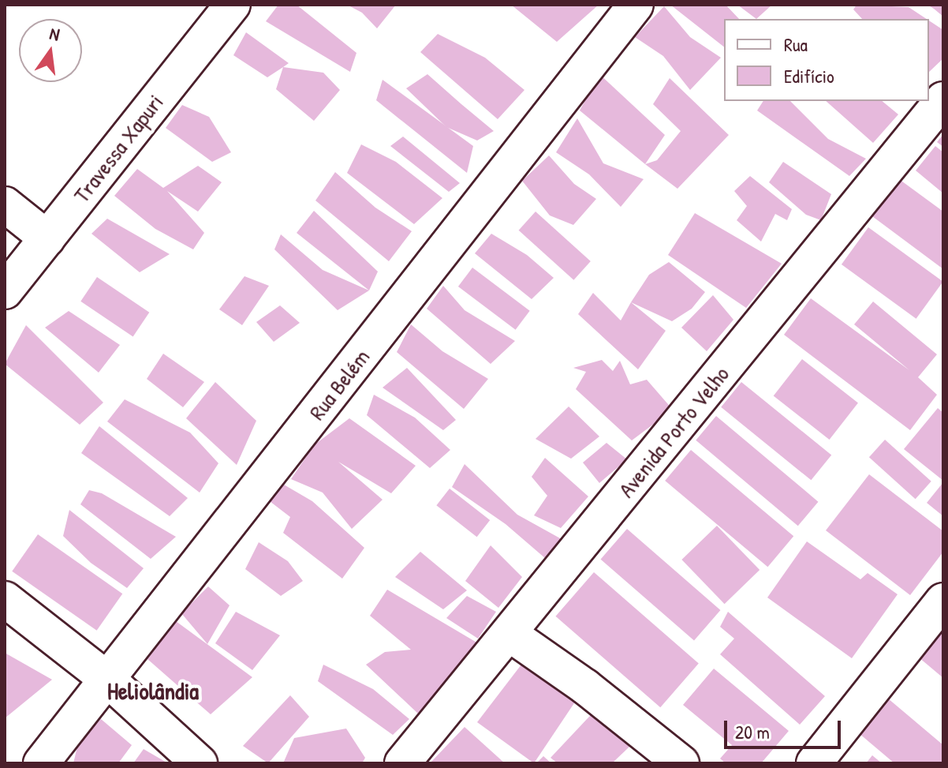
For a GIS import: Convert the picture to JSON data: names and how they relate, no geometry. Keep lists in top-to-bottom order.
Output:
{
  "streets": {
    "street": ["Travessa Xapuri", "Rua Belém", "Avenida Porto Velho"]
  },
  "districts": ["Heliolândia"],
  "legend": ["Rua", "Edifício"],
  "scale_bar": "20 m",
  "north": "top"
}
